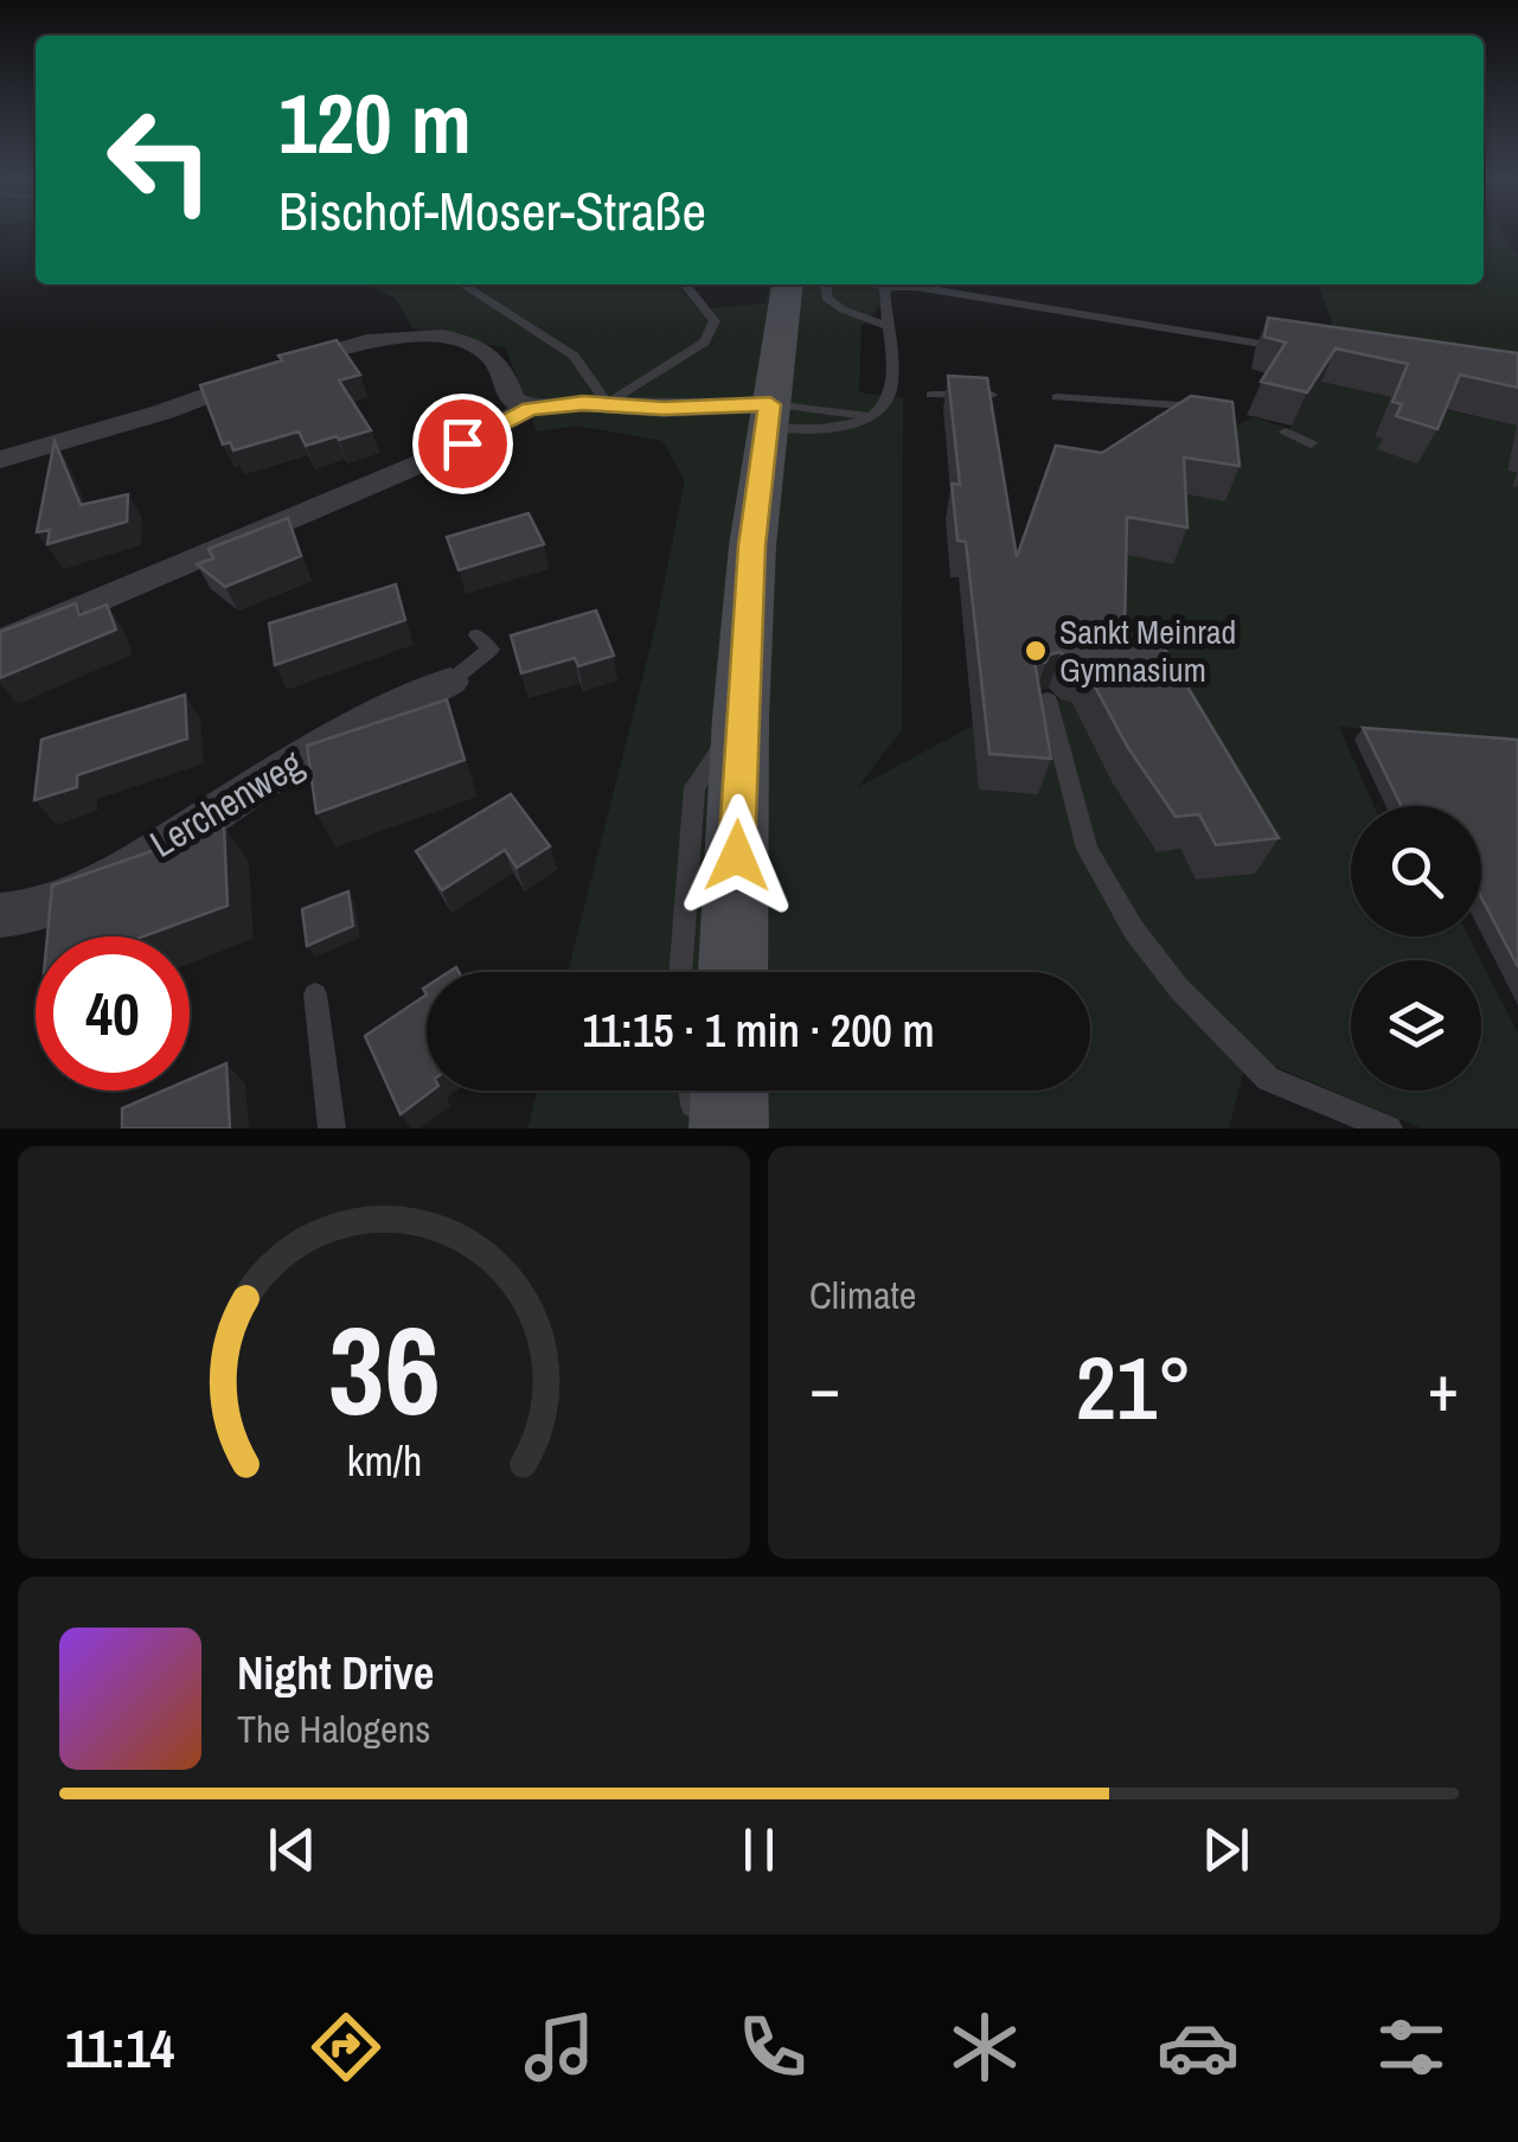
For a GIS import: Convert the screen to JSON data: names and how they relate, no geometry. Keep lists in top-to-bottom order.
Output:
{
  "streets": {
    "street": ["Lerchenweg"]
  },
  "places": ["Sankt Meinrad Gymnasium"],
  "page": {
    "turn": ["120 m", "Bischof-Moser-Straße"],
    "limit": "40",
    "trip": "11:15 · 1 min · 200 m",
    "tile": "Climate",
    "heat": ["−", "21°", "+"],
    "song": ["Night Drive", "The Halogens"],
    "tabs": "11:14",
    "gauge": ["36", "km/h"]
  }
}
